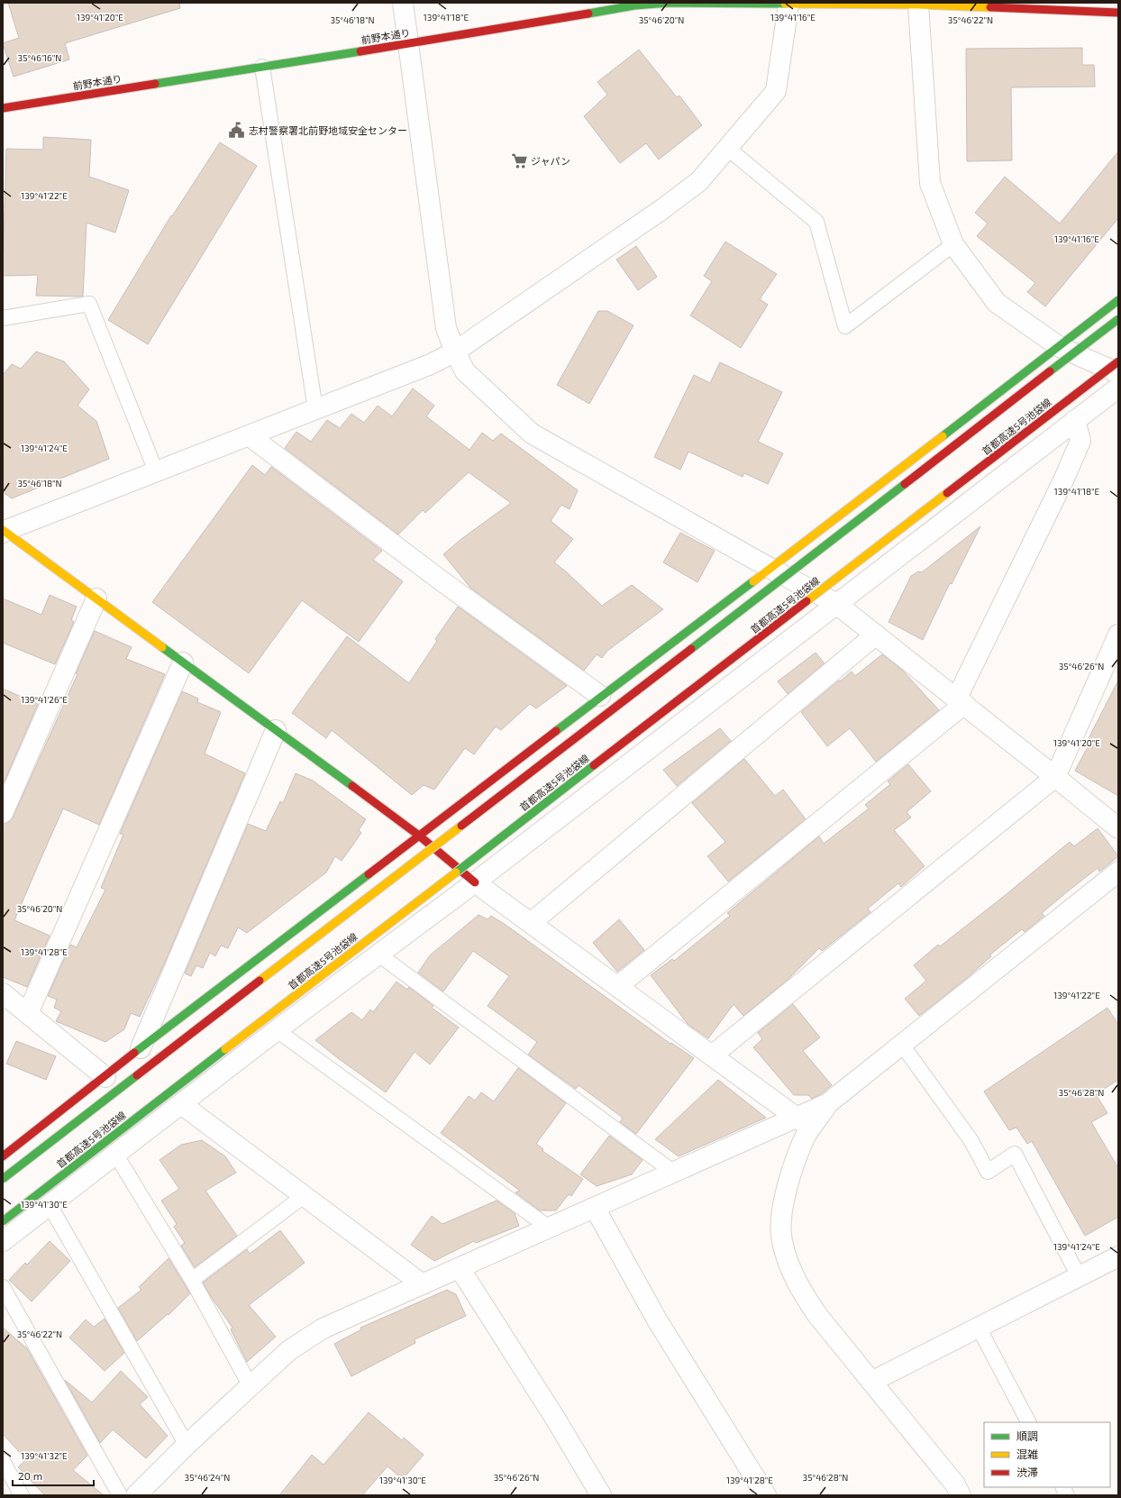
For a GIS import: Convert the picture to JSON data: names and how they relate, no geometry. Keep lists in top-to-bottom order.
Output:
{
  "streets": {
    "main road": ["前野本通り", "首都高速5号池袋線"]
  },
  "places": {
    "public building": ["志村警察署北前野地域安全センター"],
    "supermarket": ["ジャパン"]
  },
  "legend": ["順調", "混雑", "渋滞"],
  "scale_bar": "20 m",
  "coordinates": [
    "139°41'20\"E",
    "139°41'18\"E",
    "139°41'16\"E",
    "35°46'18\"N",
    "35°46'20\"N",
    "35°46'22\"N",
    "35°46'16\"N",
    "139°41'22\"E",
    "139°41'24\"E",
    "35°46'26\"N",
    "139°41'26\"E",
    "139°41'28\"E",
    "35°46'28\"N",
    "139°41'30\"E",
    "139°41'32\"E",
    "35°46'24\"N"
  ]
}
